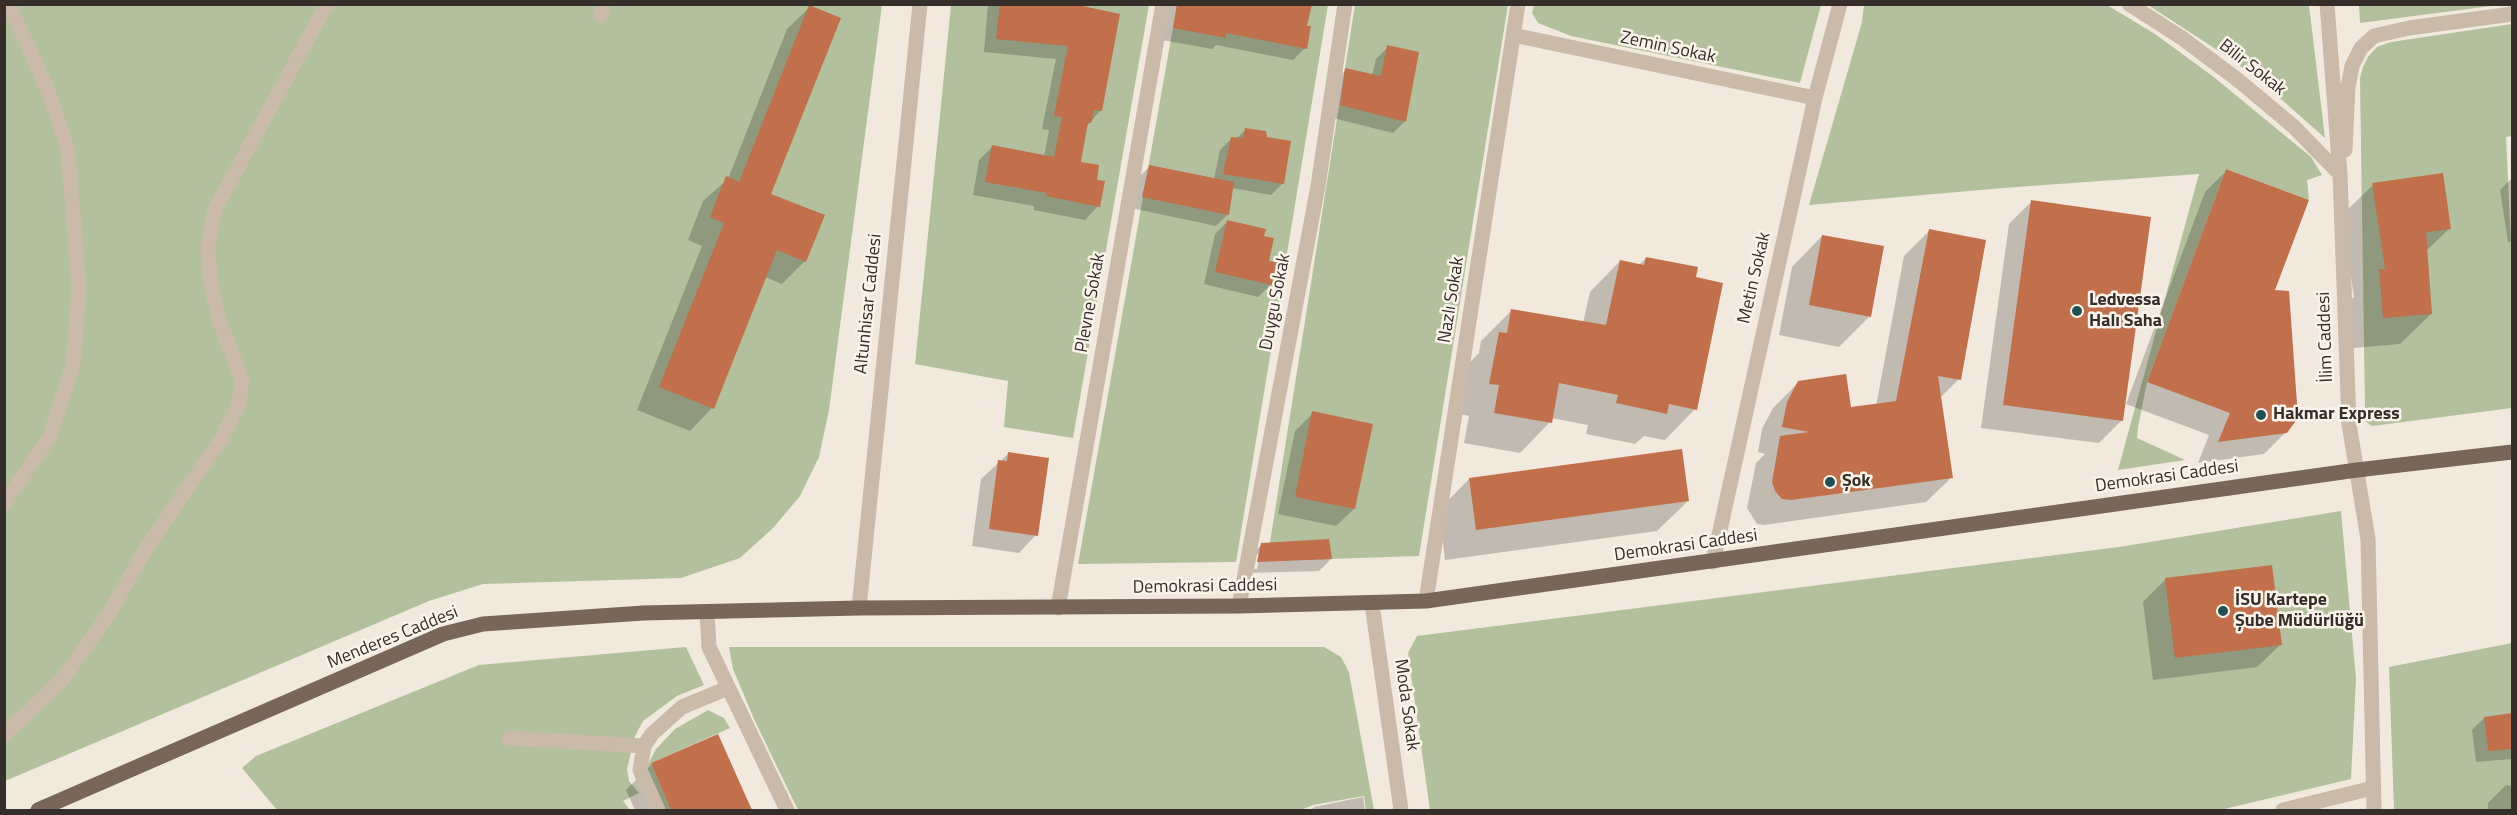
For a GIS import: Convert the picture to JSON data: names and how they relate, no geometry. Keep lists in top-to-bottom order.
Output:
{
  "streets": {
    "main road": ["Demokrasi Caddesi", "Menderes Caddesi"],
    "street": [
      "Zemin Sokak",
      "Bilir Sokak",
      "Metin Sokak",
      "Nazlı Sokak",
      "Duygu Sokak",
      "Plevne Sokak",
      "Altunhisar Caddesi",
      "İlim Caddesi",
      "Moda Sokak"
    ]
  },
  "crossings": [
    ["Zemin Sokak", "Metin Sokak"],
    ["Zemin Sokak", "Nazlı Sokak"],
    ["Bilir Sokak", "İlim Caddesi"],
    ["Metin Sokak", "Demokrasi Caddesi"],
    ["Nazlı Sokak", "Demokrasi Caddesi"],
    ["Duygu Sokak", "Demokrasi Caddesi"],
    ["Plevne Sokak", "Demokrasi Caddesi"],
    ["Altunhisar Caddesi", "Demokrasi Caddesi"],
    ["Altunhisar Caddesi", "Menderes Caddesi"],
    ["İlim Caddesi", "Demokrasi Caddesi"],
    ["Demokrasi Caddesi", "Menderes Caddesi"],
    ["Demokrasi Caddesi", "Moda Sokak"]
  ],
  "places": [
    "Ledvessa Halı Saha",
    "Hakmar Express",
    "Şok",
    "İSU Kartepe Şube Müdürlüğü"
  ]
}
